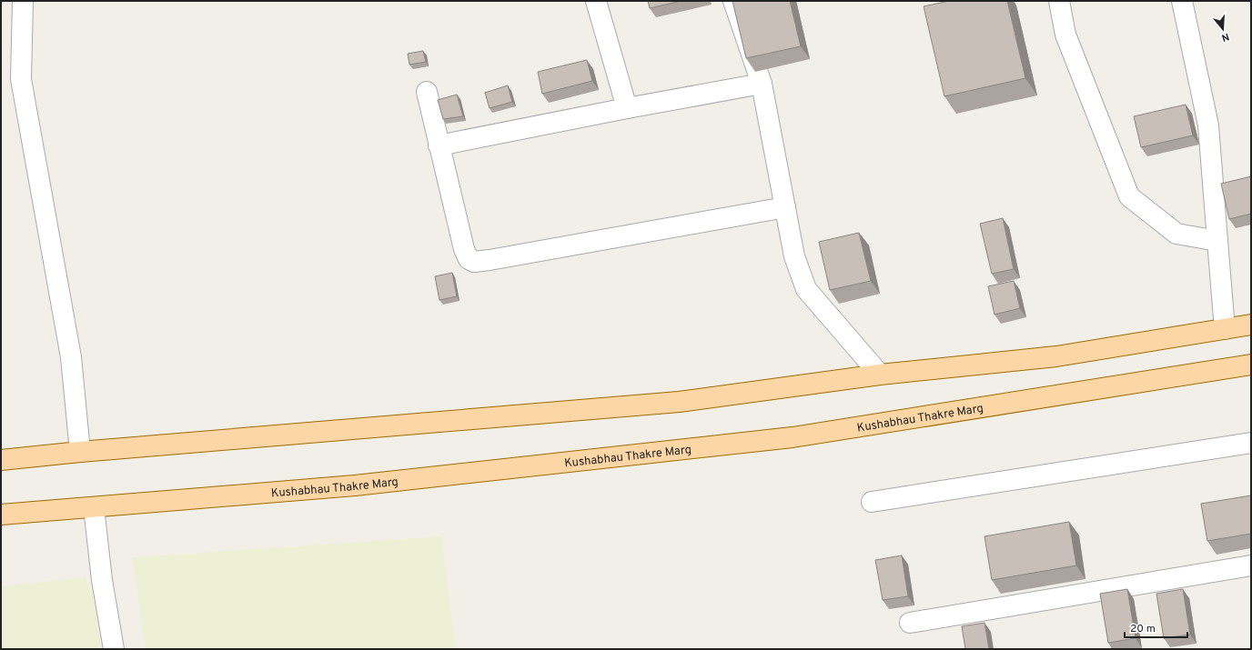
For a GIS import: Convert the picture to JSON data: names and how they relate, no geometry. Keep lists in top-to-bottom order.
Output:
{
  "streets": {
    "main road": ["Kushabhau Thakre Marg"]
  },
  "scale_bar": "20 m",
  "north": "bottom"
}
